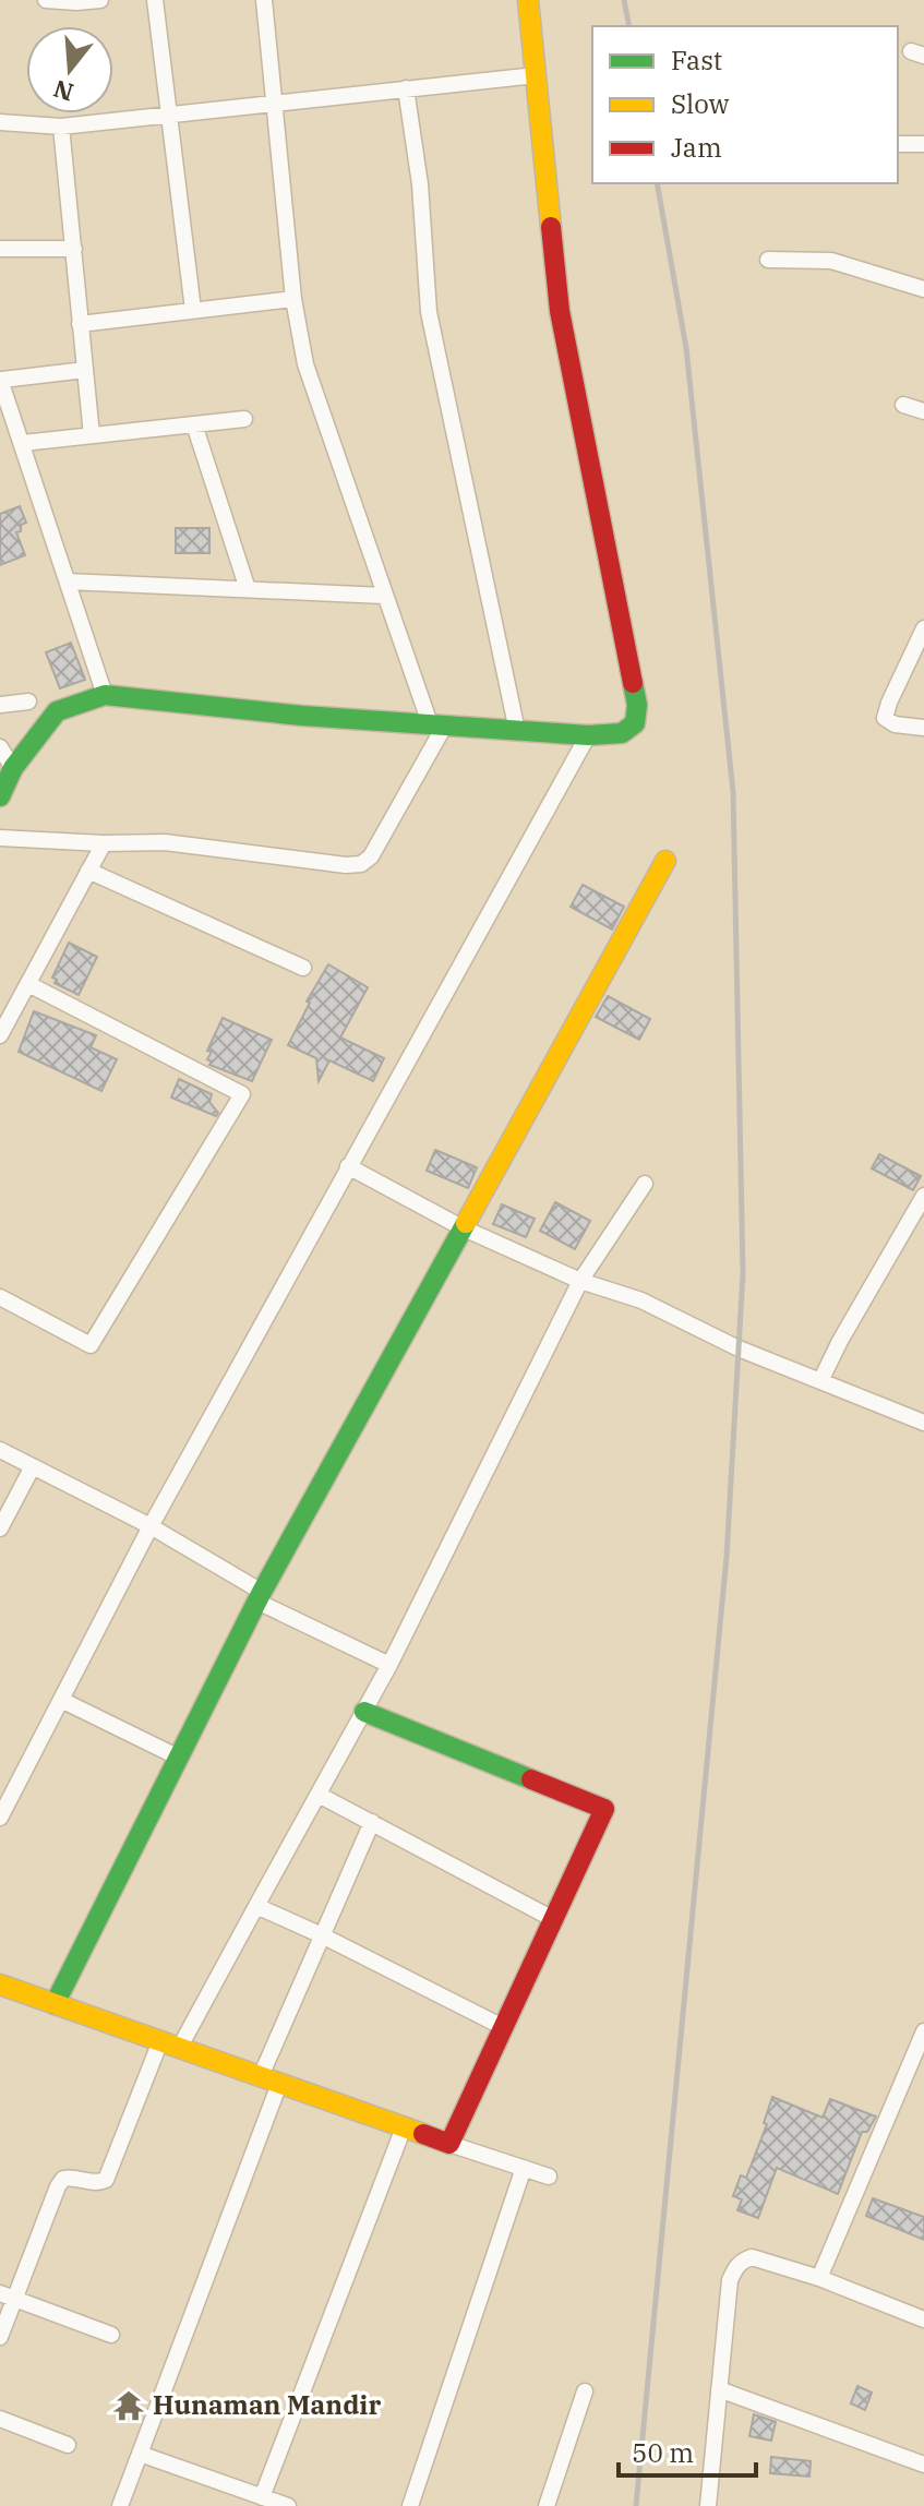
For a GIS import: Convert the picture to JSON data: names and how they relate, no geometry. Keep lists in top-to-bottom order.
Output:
{
  "places": {
    "temple": ["Hunaman Mandir"]
  },
  "legend": ["Fast", "Slow", "Jam"],
  "scale_bar": "50 m",
  "north": "bottom"
}
